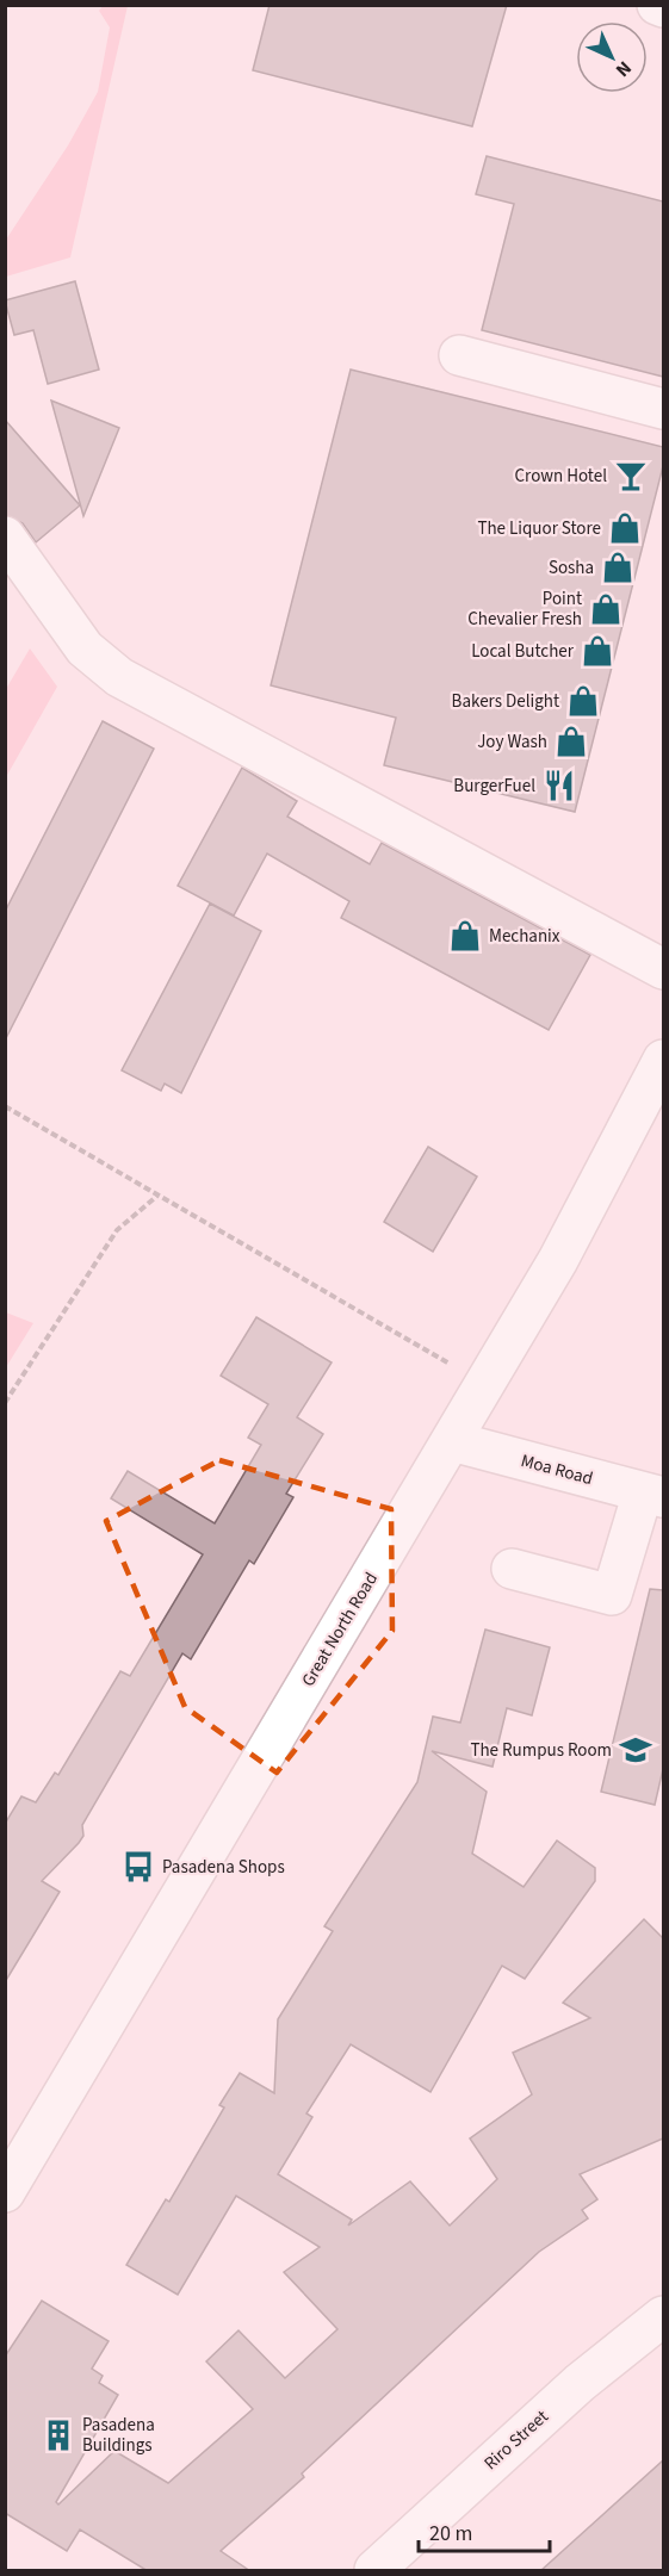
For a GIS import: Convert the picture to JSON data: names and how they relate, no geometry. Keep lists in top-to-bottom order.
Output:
{
  "streets": {
    "main road": ["Moa Road", "Great North Road", "Riro Street"]
  },
  "crossings": [
    ["Moa Road", "Great North Road"]
  ],
  "places": {
    "bar": ["Crown Hotel"],
    "shop": [
      "The Liquor Store",
      "Sosha",
      "Point Chevalier Fresh",
      "Local Butcher",
      "Bakers Delight",
      "Joy Wash",
      "Mechanix"
    ],
    "restaurant": ["BurgerFuel"],
    "school or university": ["The Rumpus Room"],
    "bus stop": ["Pasadena Shops"],
    "building": ["Pasadena Buildings"]
  },
  "scale_bar": "20 m",
  "north": "bottom right"
}
